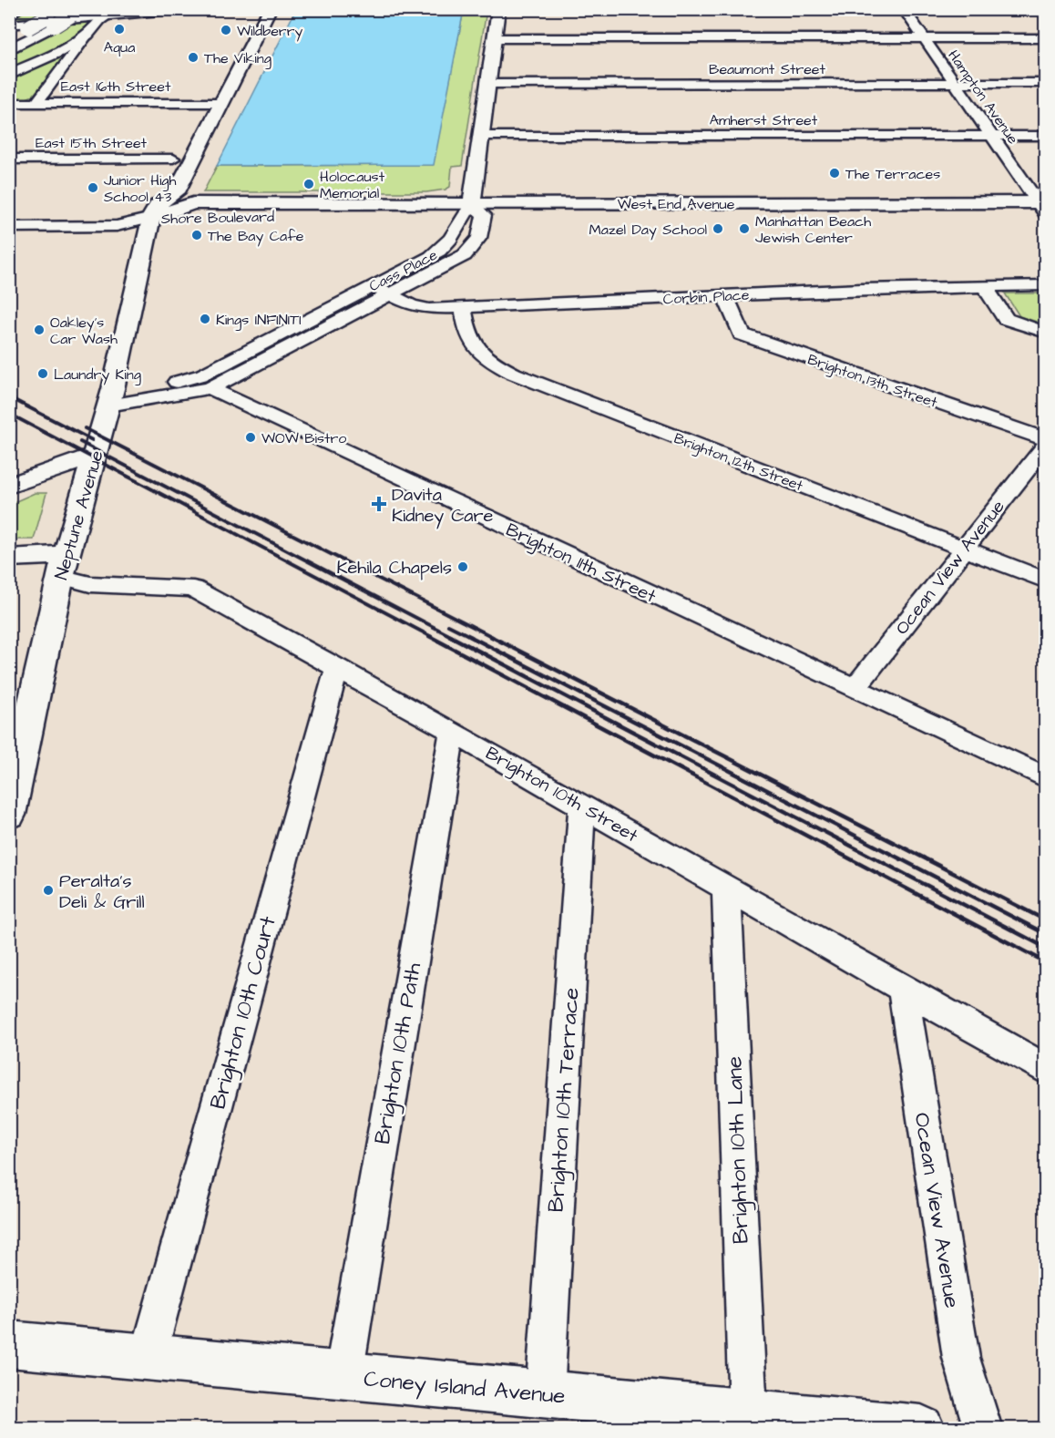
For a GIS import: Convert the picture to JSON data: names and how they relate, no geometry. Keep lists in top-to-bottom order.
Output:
{
  "streets": {
    "main road": [
      "West End Avenue",
      "Shore Boulevard",
      "Neptune Avenue",
      "Coney Island Avenue"
    ],
    "street": [
      "Beaumont Street",
      "East 16th Street",
      "Hampton Avenue",
      "Amherst Street",
      "East 15th Street",
      "Cass Place",
      "Corbin Place",
      "Brighton 13th Street",
      "Brighton 12th Street",
      "Brighton 11th Street",
      "Ocean View Avenue",
      "Brighton 10th Street",
      "Brighton 10th Court",
      "Brighton 10th Path",
      "Brighton 10th Terrace",
      "Brighton 10th Lane"
    ]
  },
  "crossings": [
    ["Beaumont Street", "Hampton Avenue"],
    ["Hampton Avenue", "Amherst Street"],
    ["Hampton Avenue", "West End Avenue"],
    ["West End Avenue", "Shore Boulevard"],
    ["West End Avenue", "Cass Place"],
    ["Shore Boulevard", "Cass Place"],
    ["Shore Boulevard", "Neptune Avenue"],
    ["Cass Place", "Corbin Place"],
    ["Cass Place", "Neptune Avenue"],
    ["Cass Place", "Brighton 11th Street"],
    ["Corbin Place", "Brighton 13th Street"],
    ["Corbin Place", "Brighton 12th Street"],
    ["Brighton 12th Street", "Ocean View Avenue"],
    ["Neptune Avenue", "Brighton 10th Street"],
    ["Brighton 11th Street", "Ocean View Avenue"],
    ["Ocean View Avenue", "Brighton 10th Street"],
    ["Brighton 10th Street", "Brighton 10th Court"],
    ["Brighton 10th Street", "Brighton 10th Path"],
    ["Brighton 10th Street", "Brighton 10th Terrace"],
    ["Brighton 10th Street", "Brighton 10th Lane"],
    ["Brighton 10th Court", "Coney Island Avenue"],
    ["Brighton 10th Path", "Coney Island Avenue"],
    ["Brighton 10th Terrace", "Coney Island Avenue"],
    ["Brighton 10th Lane", "Coney Island Avenue"]
  ],
  "places": {
    "other": [
      "Aqua",
      "Wildberry",
      "The Viking",
      "The Terraces",
      "Holocaust Memorial",
      "Junior High School 43",
      "Mazel Day School",
      "Manhattan Beach Jewish Center",
      "The Bay Cafe",
      "Kings INFINITI",
      "Oakley's Car Wash",
      "Laundry King",
      "WOW Bistro",
      "Kehila Chapels",
      "Peralta's Deli & Grill"
    ],
    "health": ["Davita Kidney Care"]
  }
}
